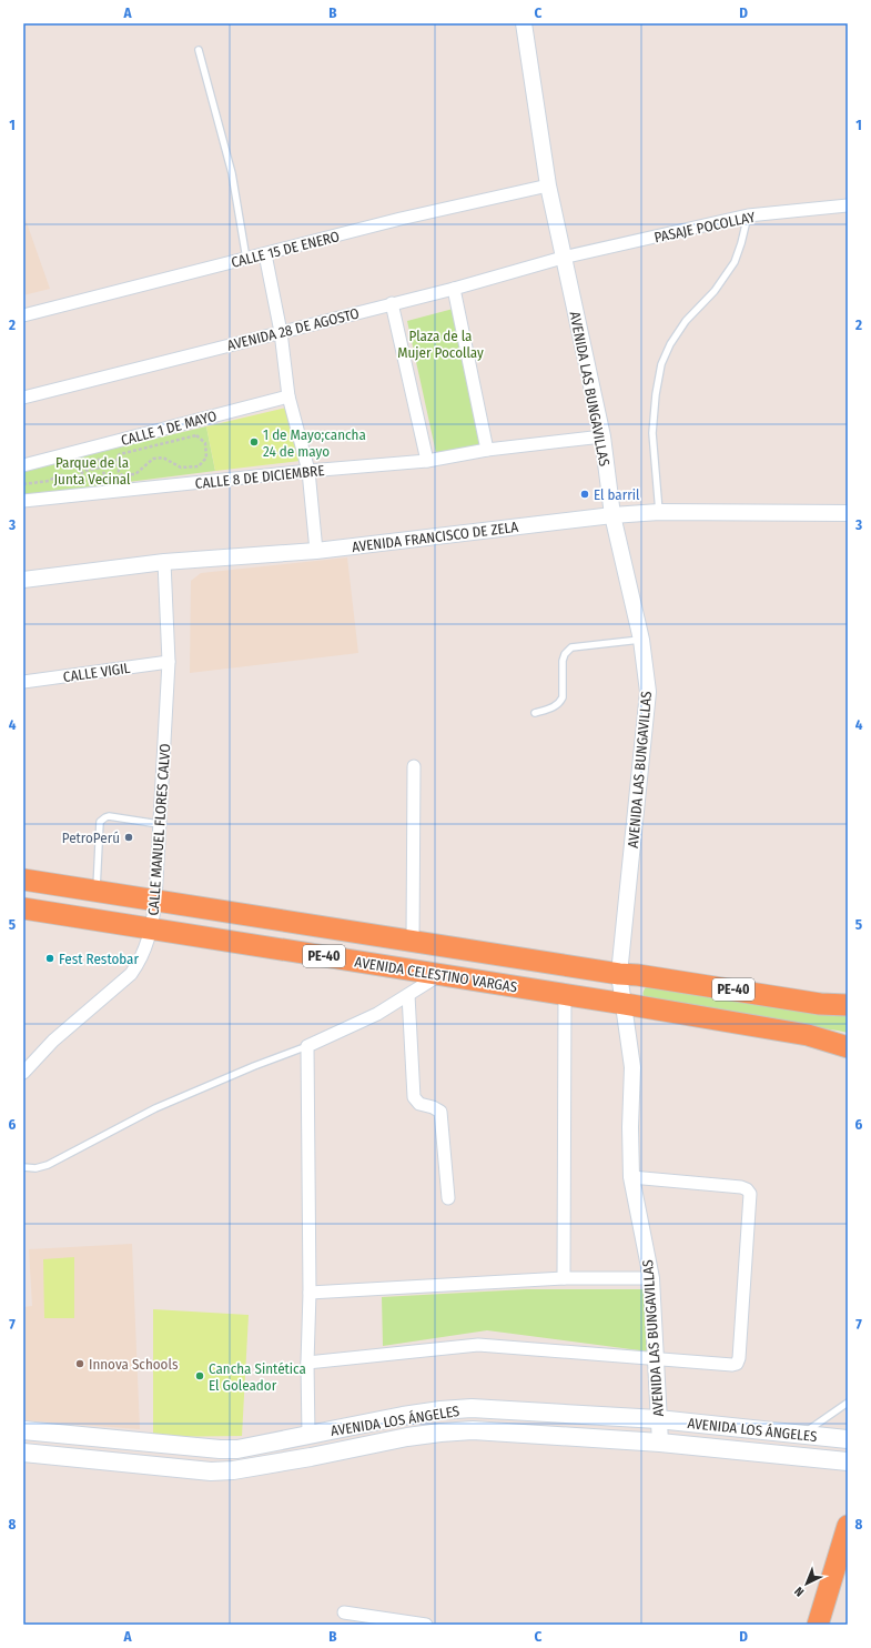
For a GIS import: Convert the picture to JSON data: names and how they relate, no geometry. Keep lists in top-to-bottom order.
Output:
{
  "streets": {
    "highway": ["PE-40", "AVENIDA CELESTINO VARGAS"],
    "main road": ["AVENIDA LOS ÁNGELES"],
    "street": [
      "PASAJE POCOLLAY",
      "CALLE 15 DE ENERO",
      "AVENIDA 28 DE AGOSTO",
      "AVENIDA LAS BUNGAVILLAS",
      "CALLE 1 DE MAYO",
      "CALLE 8 DE DICIEMBRE",
      "AVENIDA FRANCISCO DE ZELA",
      "CALLE VIGIL",
      "CALLE MANUEL FLORES CALVO"
    ]
  },
  "crossings": [
    ["PASAJE POCOLLAY", "AVENIDA 28 DE AGOSTO"],
    ["PASAJE POCOLLAY", "AVENIDA LAS BUNGAVILLAS"],
    ["CALLE 15 DE ENERO", "AVENIDA LAS BUNGAVILLAS"],
    ["AVENIDA 28 DE AGOSTO", "AVENIDA LAS BUNGAVILLAS"],
    ["AVENIDA LAS BUNGAVILLAS", "CALLE 8 DE DICIEMBRE"],
    ["AVENIDA LAS BUNGAVILLAS", "AVENIDA FRANCISCO DE ZELA"],
    ["AVENIDA LAS BUNGAVILLAS", "AVENIDA CELESTINO VARGAS"],
    ["AVENIDA LAS BUNGAVILLAS", "AVENIDA LOS ÁNGELES"],
    ["AVENIDA FRANCISCO DE ZELA", "CALLE MANUEL FLORES CALVO"],
    ["CALLE VIGIL", "CALLE MANUEL FLORES CALVO"],
    ["CALLE MANUEL FLORES CALVO", "AVENIDA CELESTINO VARGAS"]
  ],
  "parks": ["Plaza de la Mujer Pocollay", "Parque de la Junta Vecinal"],
  "places": [
    "1 de Mayo;cancha 24 de mayo",
    "El barril",
    "PetroPerú",
    "Fest Restobar",
    "Innova Schools",
    "Cancha Sintética El Goleador"
  ],
  "north": "bottom left",
  "grid": {
    "columns": [
      "A",
      "B",
      "C",
      "D"
    ],
    "rows": [
      "1",
      "2",
      "3",
      "4",
      "5",
      "6",
      "7",
      "8"
    ]
  }
}
